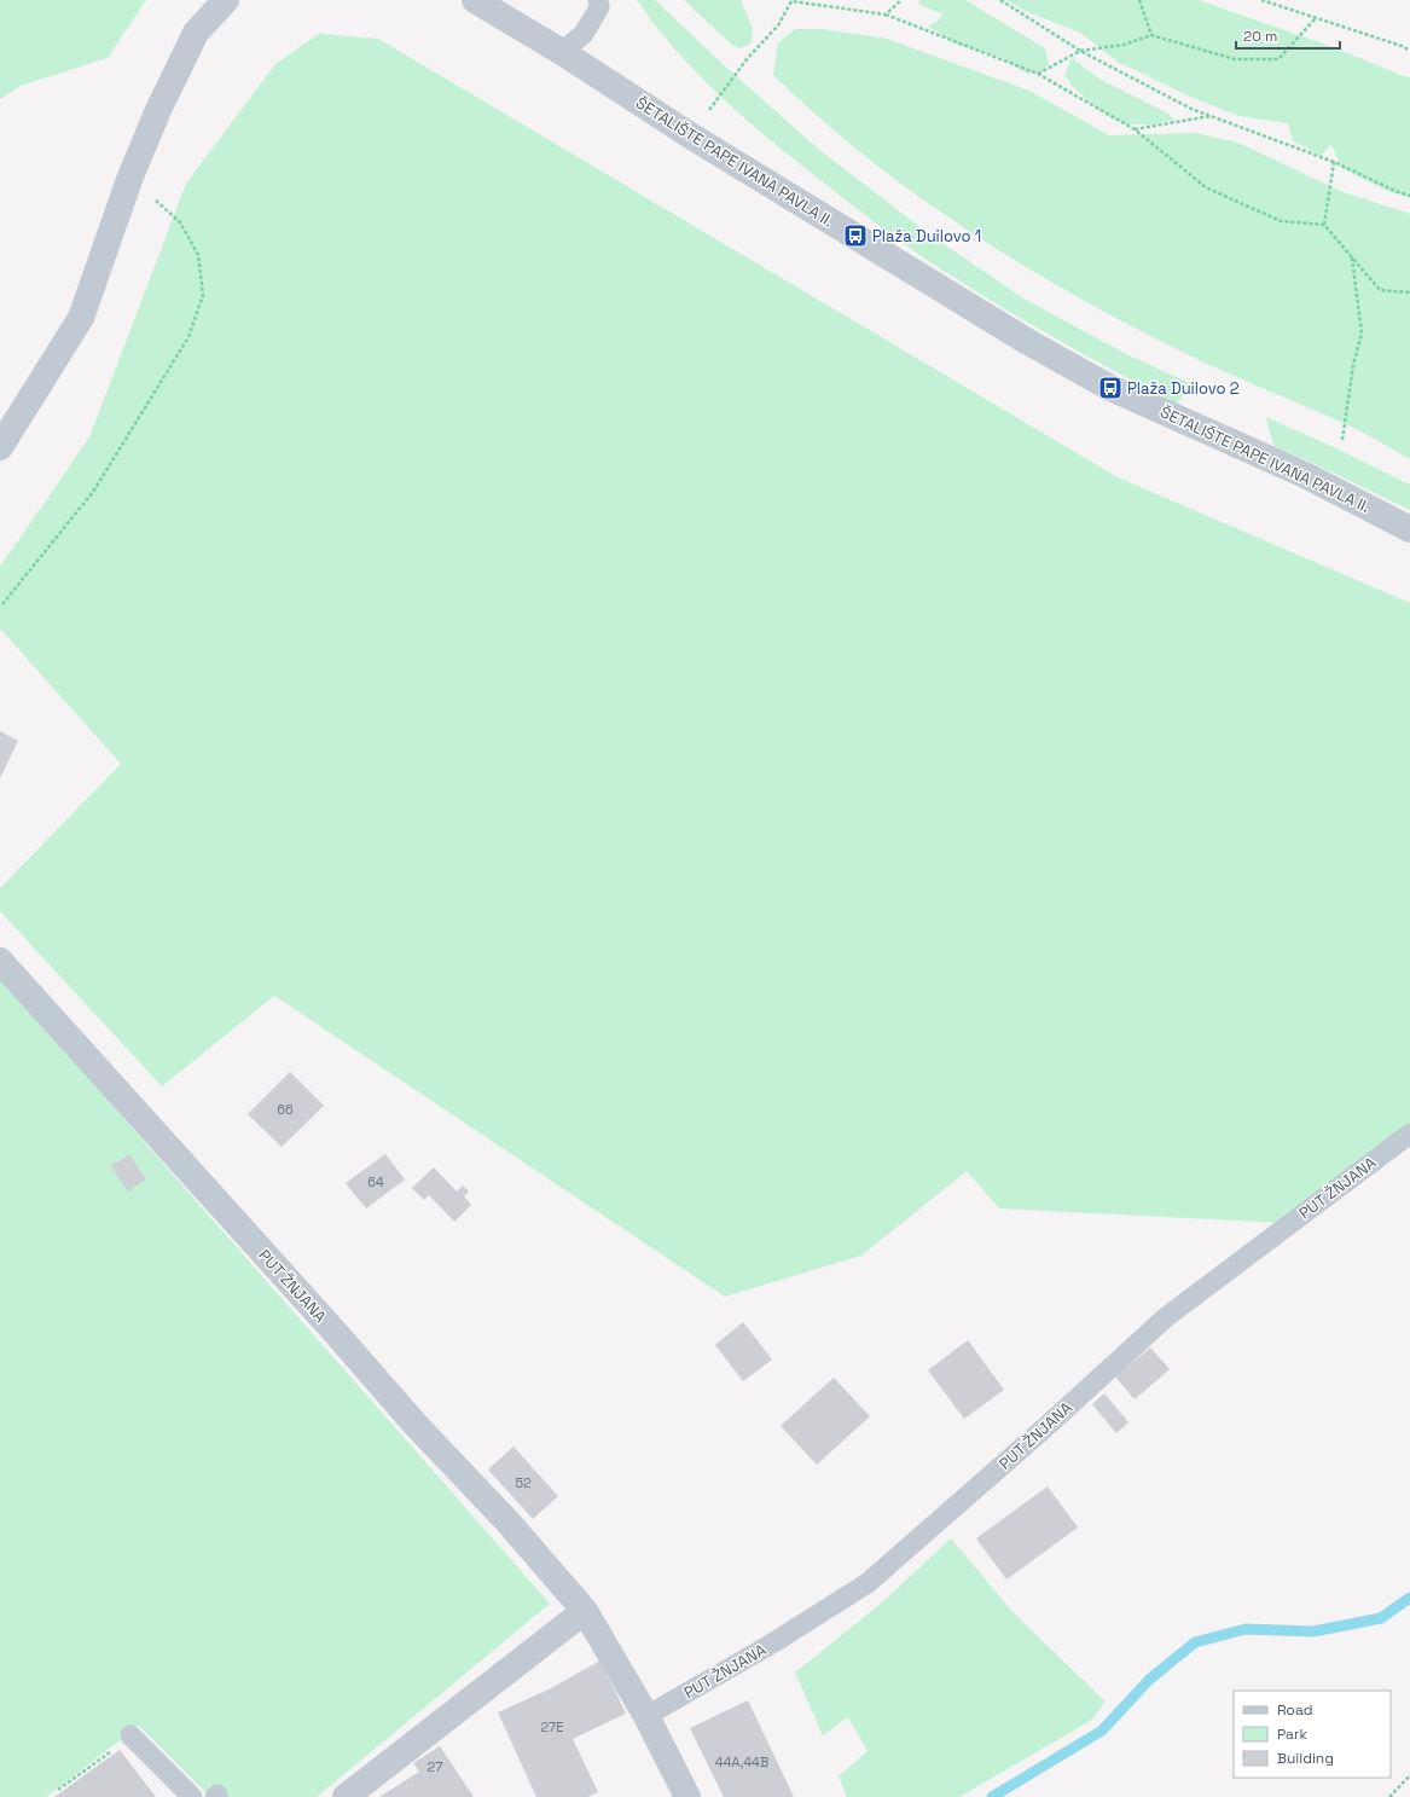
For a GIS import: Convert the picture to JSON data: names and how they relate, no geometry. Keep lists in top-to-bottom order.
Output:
{
  "streets": {
    "street": ["ŠETALIŠTE PAPE IVANA PAVLA II.", "PUT ŽNJANA"]
  },
  "places": {
    "bus stop": ["Plaža Duilovo 1", "Plaža Duilovo 2"]
  },
  "house_numbers": [
    "66",
    "64",
    "52",
    "27E",
    "44A,44B",
    "27"
  ],
  "legend": ["Road", "Park", "Building"],
  "scale_bar": "20 m"
}
